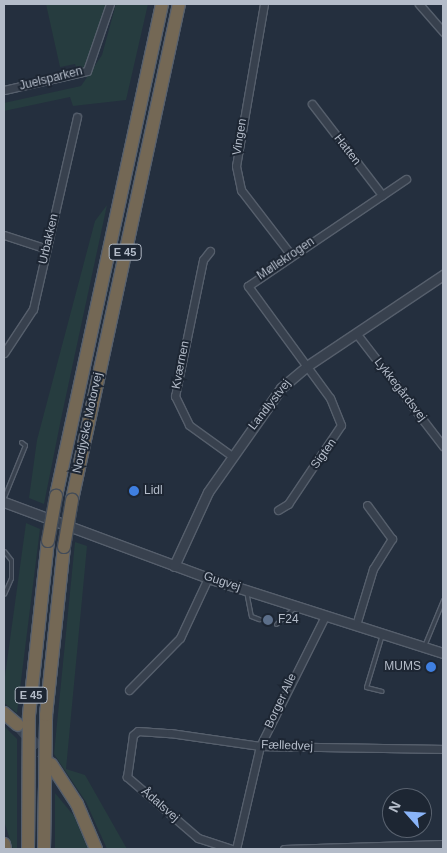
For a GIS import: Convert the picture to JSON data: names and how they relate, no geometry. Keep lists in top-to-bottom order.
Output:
{
  "streets": {
    "highway": ["E 45", "Nordjyske Motorvej"],
    "street": [
      "Juelsparken",
      "Vingen",
      "Hatten",
      "Urbakken",
      "Møllekrogen",
      "Kværnen",
      "Lykkegårdsvej",
      "Landlystvej",
      "Sigten",
      "Gugvej",
      "Borger Alle",
      "Fælledvej",
      "Ådalsvej"
    ]
  },
  "crossings": [
    ["Vingen", "Møllekrogen"],
    ["Hatten", "Møllekrogen"],
    ["Møllekrogen", "Landlystvej"],
    ["Møllekrogen", "Sigten"],
    ["Kværnen", "Landlystvej"],
    ["Lykkegårdsvej", "Landlystvej"],
    ["Landlystvej", "Sigten"],
    ["Landlystvej", "Gugvej"],
    ["Gugvej", "Borger Alle"],
    ["Borger Alle", "Fælledvej"],
    ["Fælledvej", "Ådalsvej"]
  ],
  "places": ["Lidl", "F24", "MUMS"],
  "north": "top left"
}
